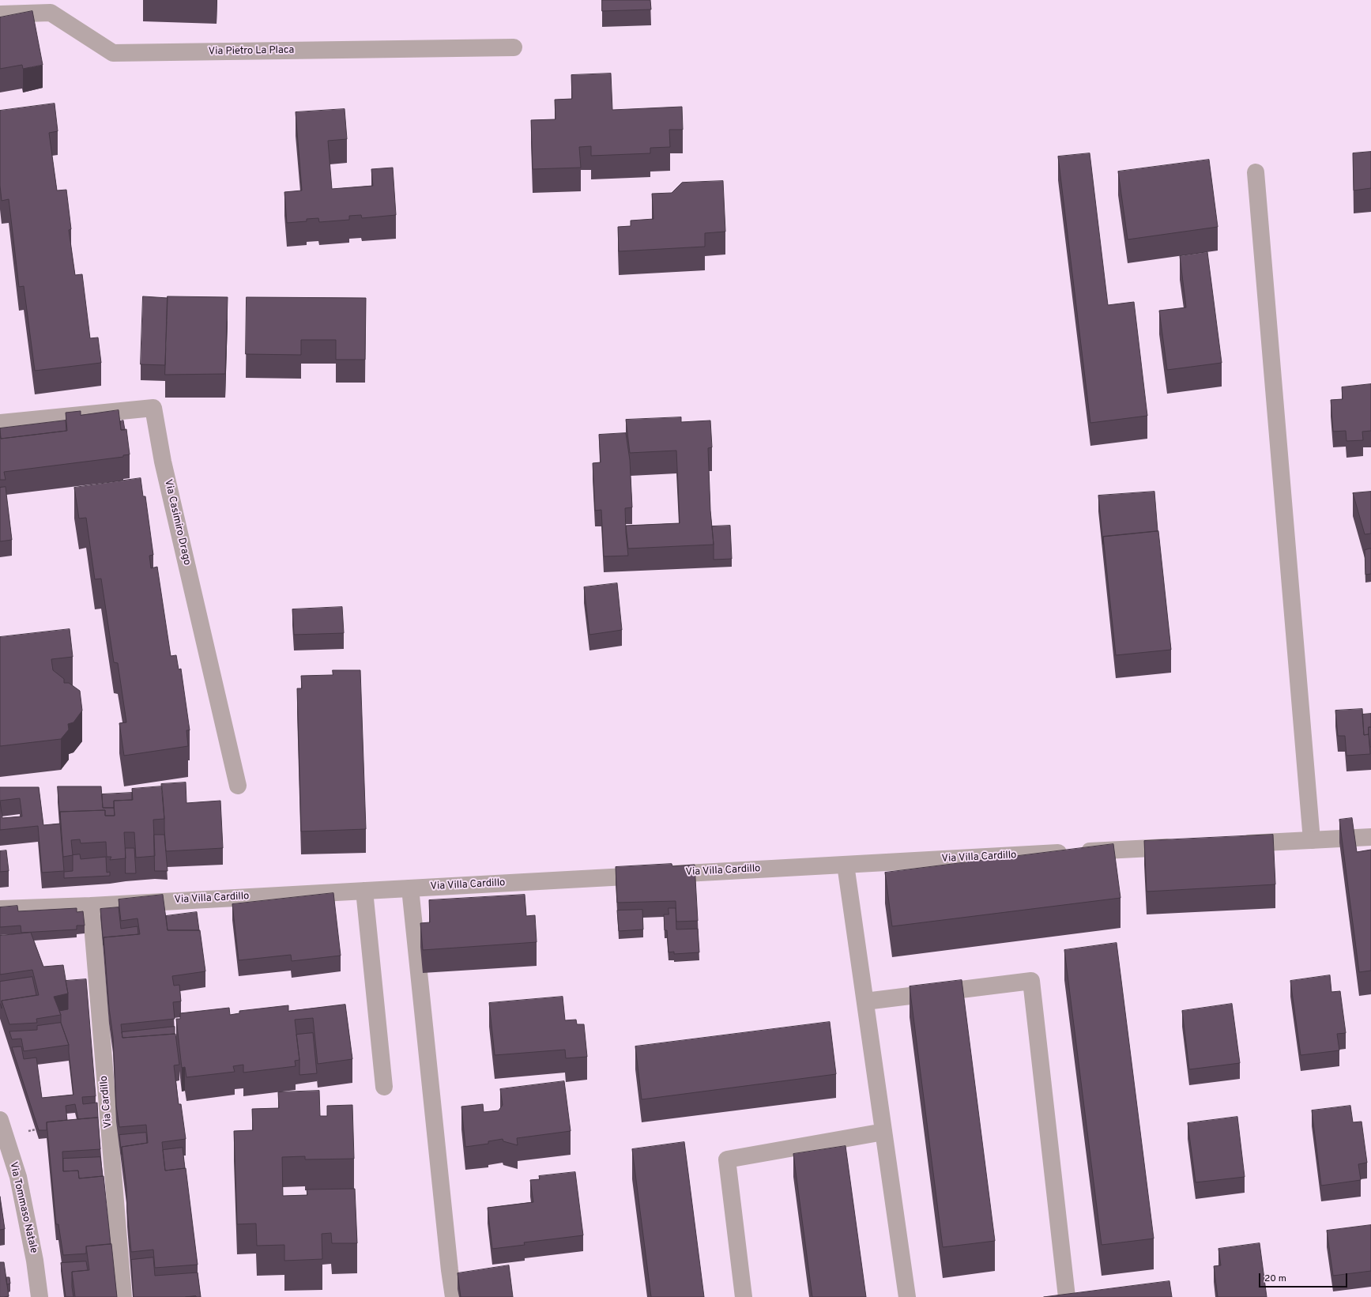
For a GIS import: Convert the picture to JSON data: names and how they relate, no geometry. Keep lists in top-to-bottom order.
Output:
{
  "streets": {
    "street": [
      "Via Pietro La Placa",
      "Via Casimiro Drago",
      "Via Villa Cardillo",
      "Via Cardillo",
      "Via Tommaso Natale"
    ]
  },
  "crossings": [
    ["Via Villa Cardillo", "Via Cardillo"]
  ],
  "scale_bar": "20 m"
}
